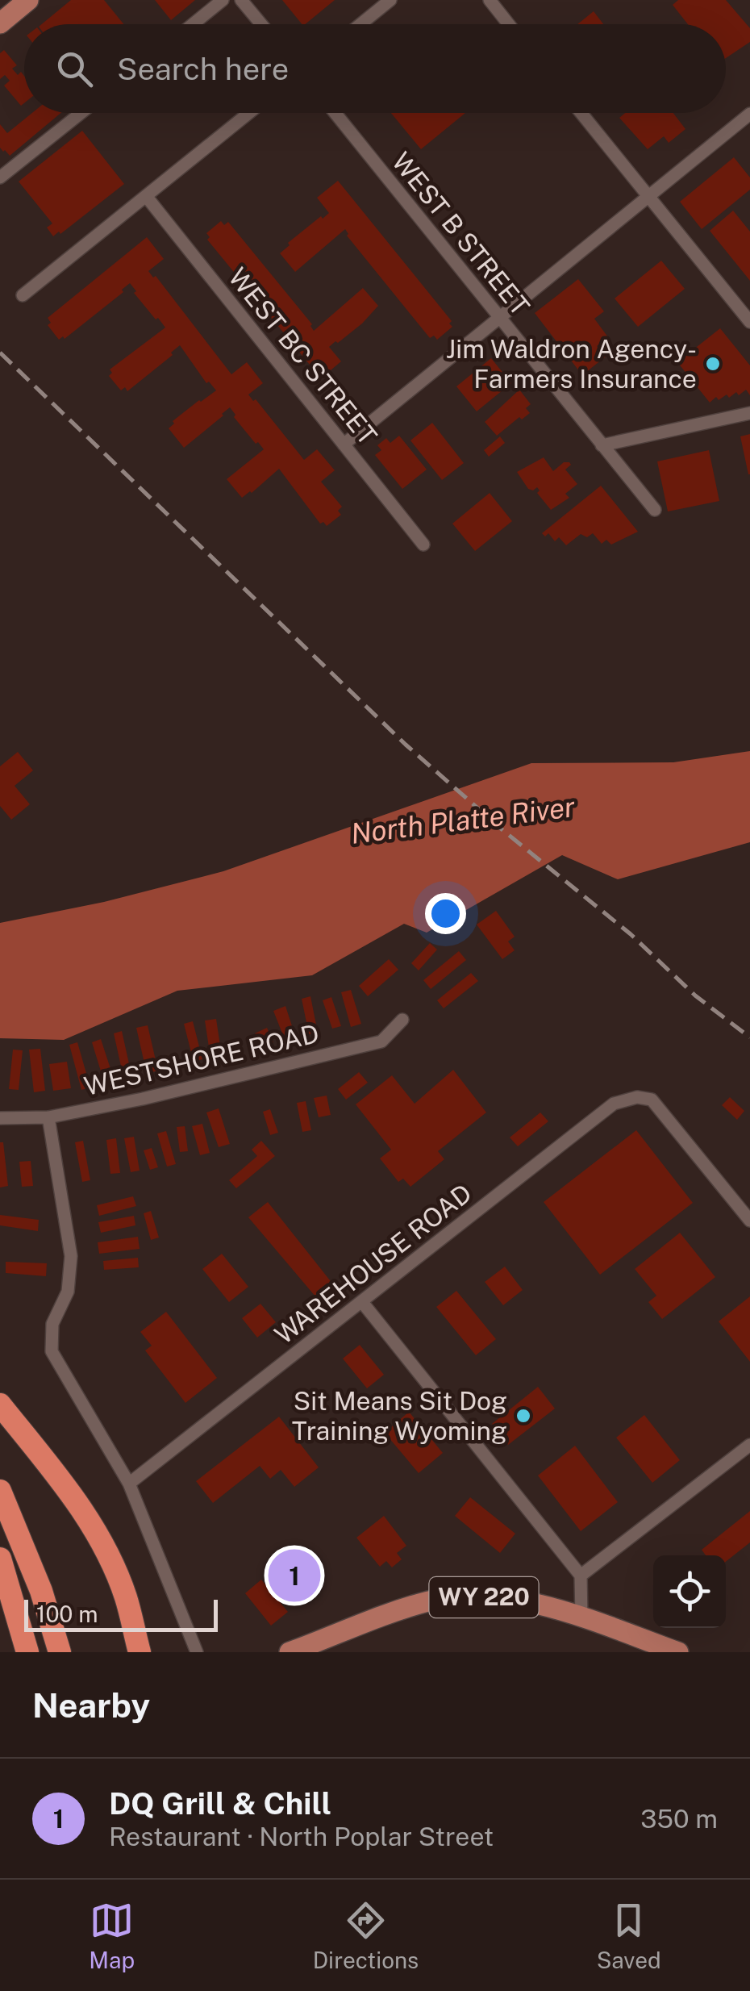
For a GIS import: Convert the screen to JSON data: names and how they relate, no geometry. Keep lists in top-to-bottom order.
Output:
{
  "streets": {
    "main road": ["WY 220"],
    "street": [
      "WEST B STREET",
      "WEST BC STREET",
      "WESTSHORE ROAD",
      "WAREHOUSE ROAD"
    ]
  },
  "water": ["North Platte River"],
  "places": ["Jim Waldron Agency- Farmers Insurance", "Sit Means Sit Dog Training Wyoming"],
  "scale_bar": "100 m",
  "page": {
    "search": "Search here",
    "pins": "1",
    "scale": "100 m",
    "heading": "Nearby",
    "list": [
      {
        "mark": "1",
        "name": "DQ Grill & Chill",
        "note": "Restaurant · North Poplar Street",
        "value": "350 m"
      }
    ],
    "nav": ["Map", "Directions", "Saved"]
  }
}
